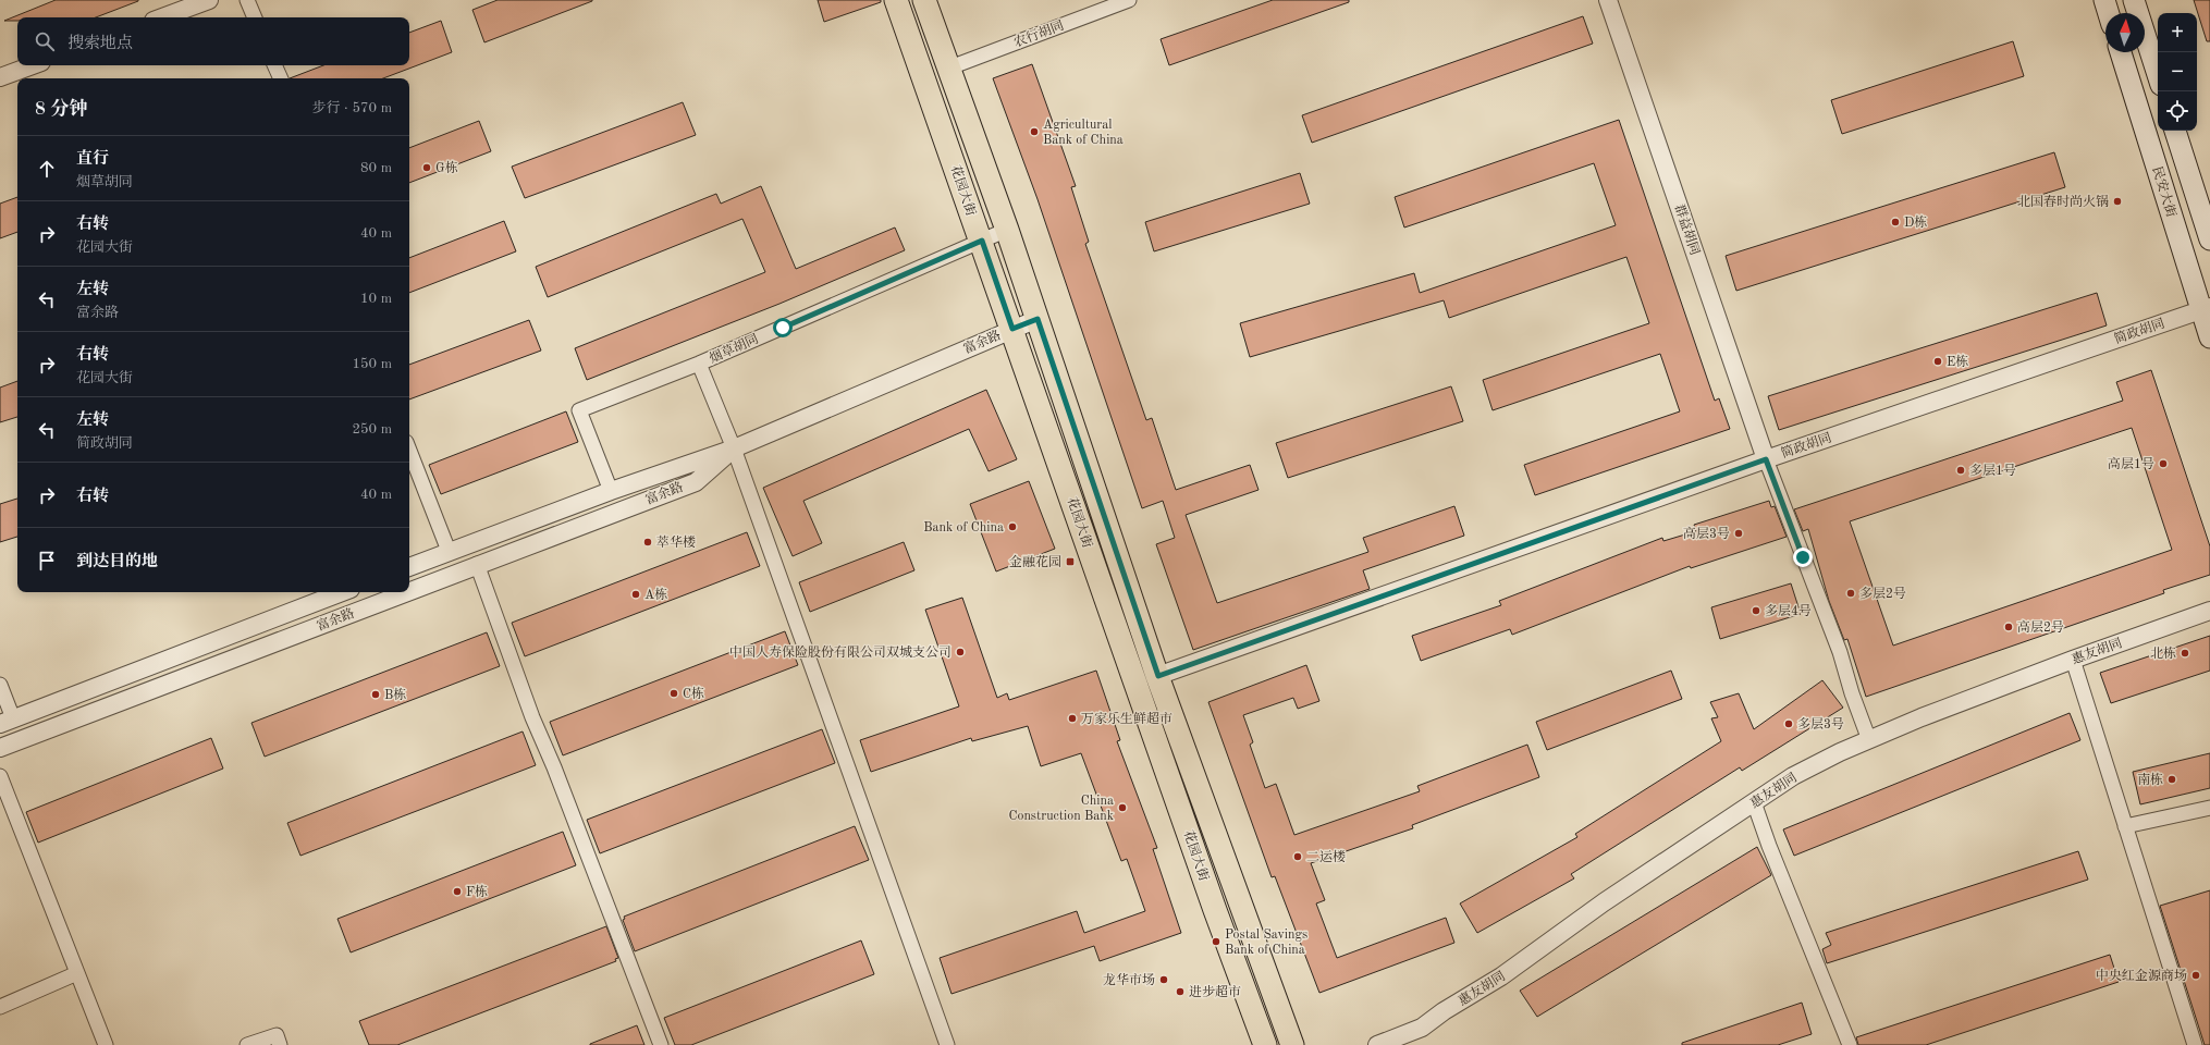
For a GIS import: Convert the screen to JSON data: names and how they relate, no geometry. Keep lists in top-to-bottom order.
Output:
{
  "streets": {
    "main road": ["花园大街", "民安大街"],
    "street": [
      "农行胡同",
      "群益胡同",
      "简政胡同",
      "富余路",
      "烟草胡同",
      "惠友胡同"
    ]
  },
  "crossings": [
    ["农行胡同", "花园大街"],
    ["花园大街", "简政胡同"],
    ["花园大街", "富余路"],
    ["花园大街", "烟草胡同"],
    ["民安大街", "简政胡同"],
    ["群益胡同", "简政胡同"],
    ["富余路", "烟草胡同"]
  ],
  "places": {
    "other": [
      "Agricultural Bank of China",
      "G栋",
      "北国春时尚火锅",
      "D栋",
      "E栋",
      "高层1号",
      "多层1号",
      "Bank of China",
      "高层3号",
      "萃华楼",
      "多层2号",
      "A栋",
      "多层4号",
      "高层2号",
      "中国人寿保险股份有限公司双城支公司",
      "北栋",
      "C栋",
      "B栋",
      "万家乐生鲜超市",
      "多层3号",
      "南栋",
      "China Construction Bank",
      "二运楼",
      "F栋",
      "Postal Savings Bank of China",
      "中央红金源商场",
      "龙华市场",
      "进步超市"
    ],
    "transit": ["金融花园"]
  },
  "north": "top",
  "page": {
    "map_buttons": ["+", "−"],
    "search": "搜索地点",
    "heading": ["8 分钟", "步行 · 570 m"],
    "list": [
      ["直行", "烟草胡同", "80 m"],
      ["右转", "花园大街", "40 m"],
      ["左转", "富余路", "10 m"],
      ["右转", "花园大街", "150 m"],
      ["左转", "简政胡同", "250 m"],
      ["右转", "40 m"],
      "到达目的地"
    ]
  }
}
